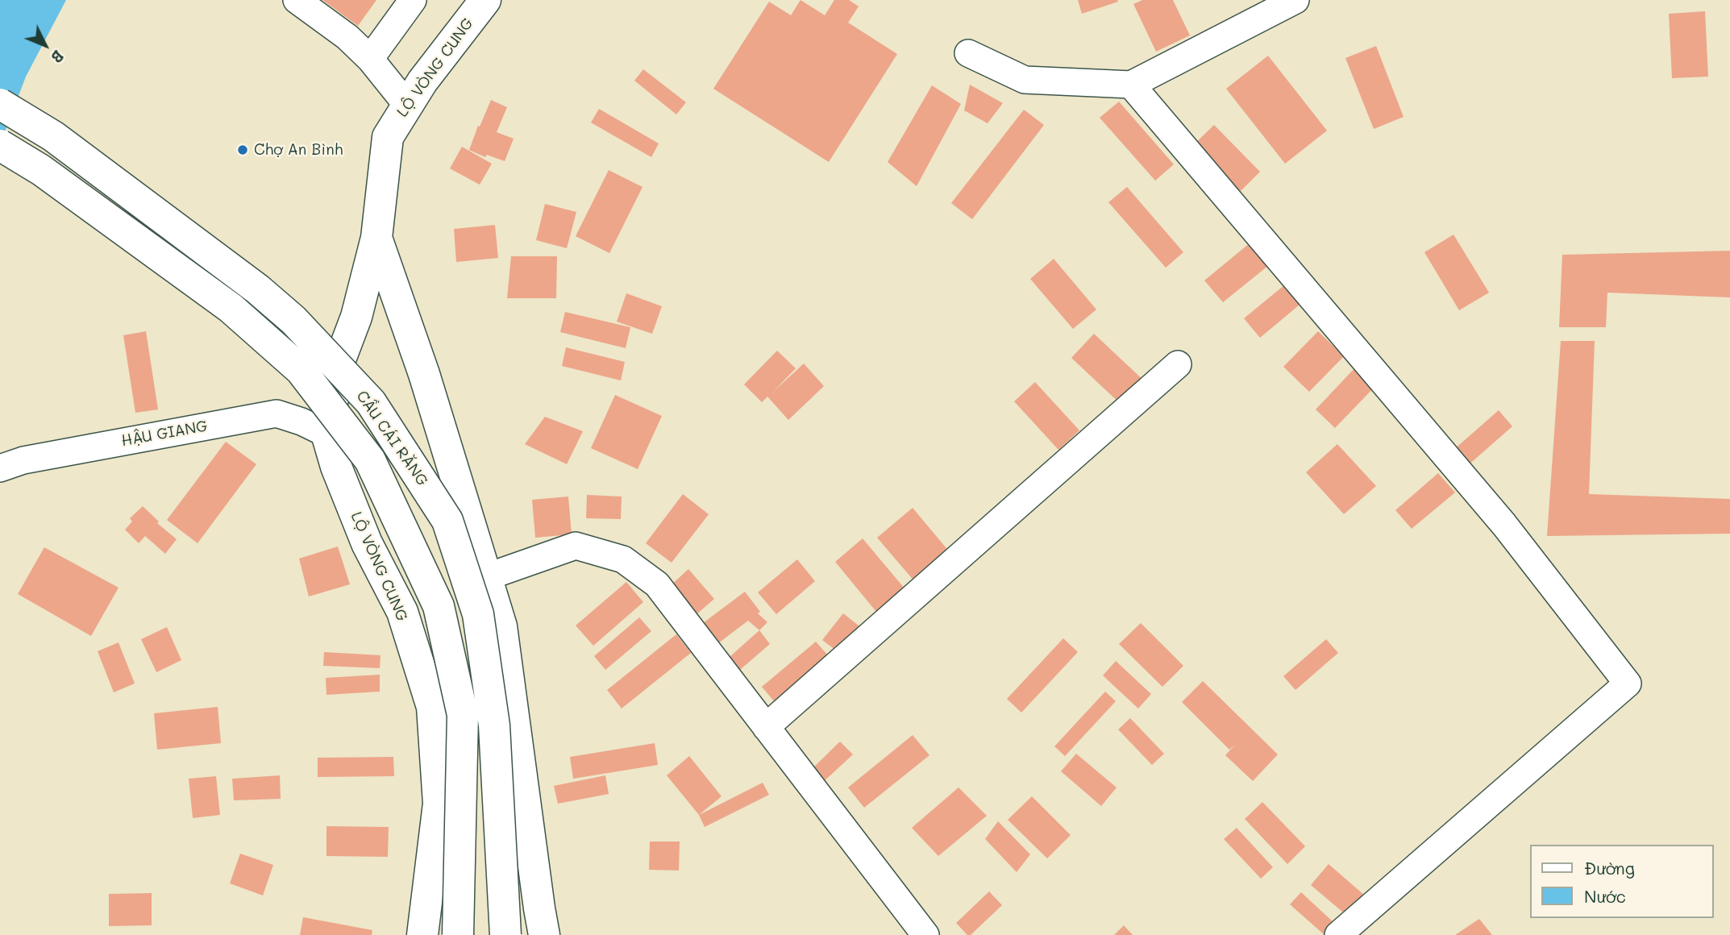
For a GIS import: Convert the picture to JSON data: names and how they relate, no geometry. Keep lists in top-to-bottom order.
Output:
{
  "streets": {
    "main road": ["LỘ VÒNG CUNG", "CẦU CÁI RĂNG"],
    "street": ["HẬU GIANG"]
  },
  "crossings": [
    ["LỘ VÒNG CUNG", "HẬU GIANG"]
  ],
  "places": ["Chợ An Bình"],
  "legend": ["Đường", "Nước"],
  "north": "bottom right"
}
